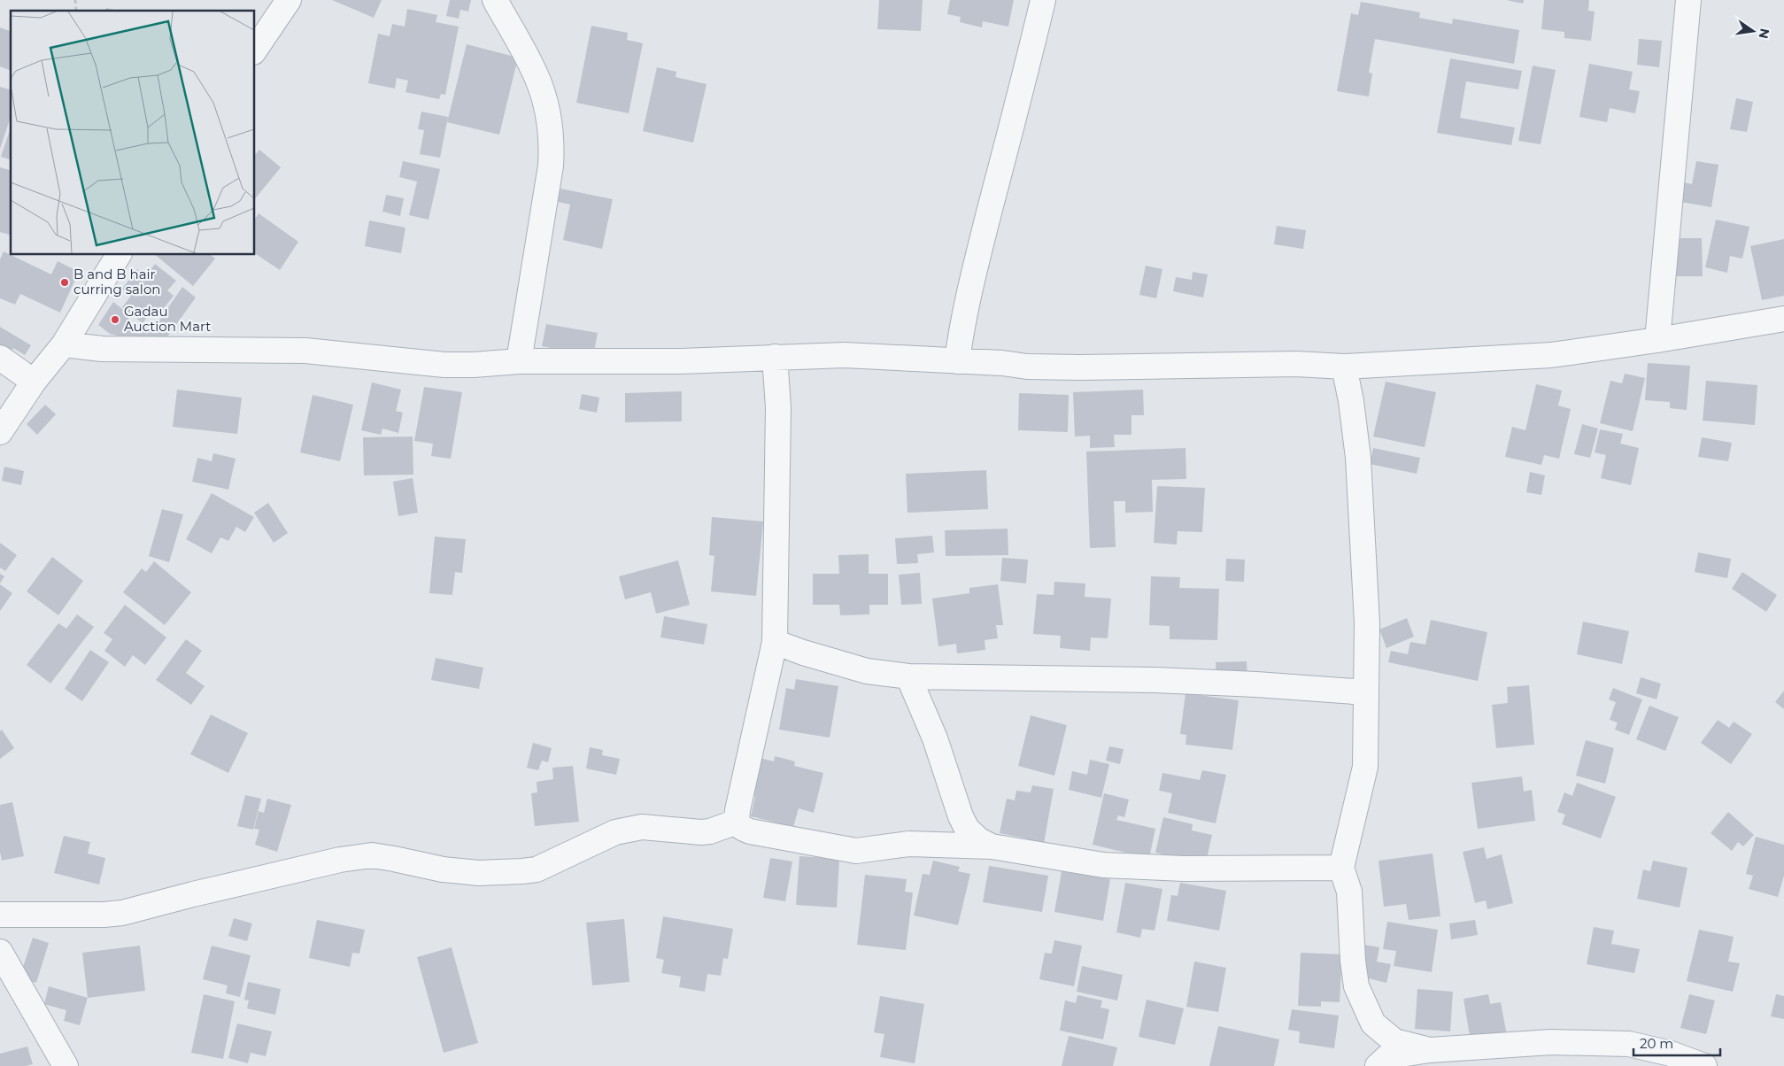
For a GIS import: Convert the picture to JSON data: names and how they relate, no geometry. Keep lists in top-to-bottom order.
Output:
{
  "places": ["B and B hair curring salon", "Gadau Auction Mart"],
  "scale_bar": "20 m",
  "north": "right"
}
